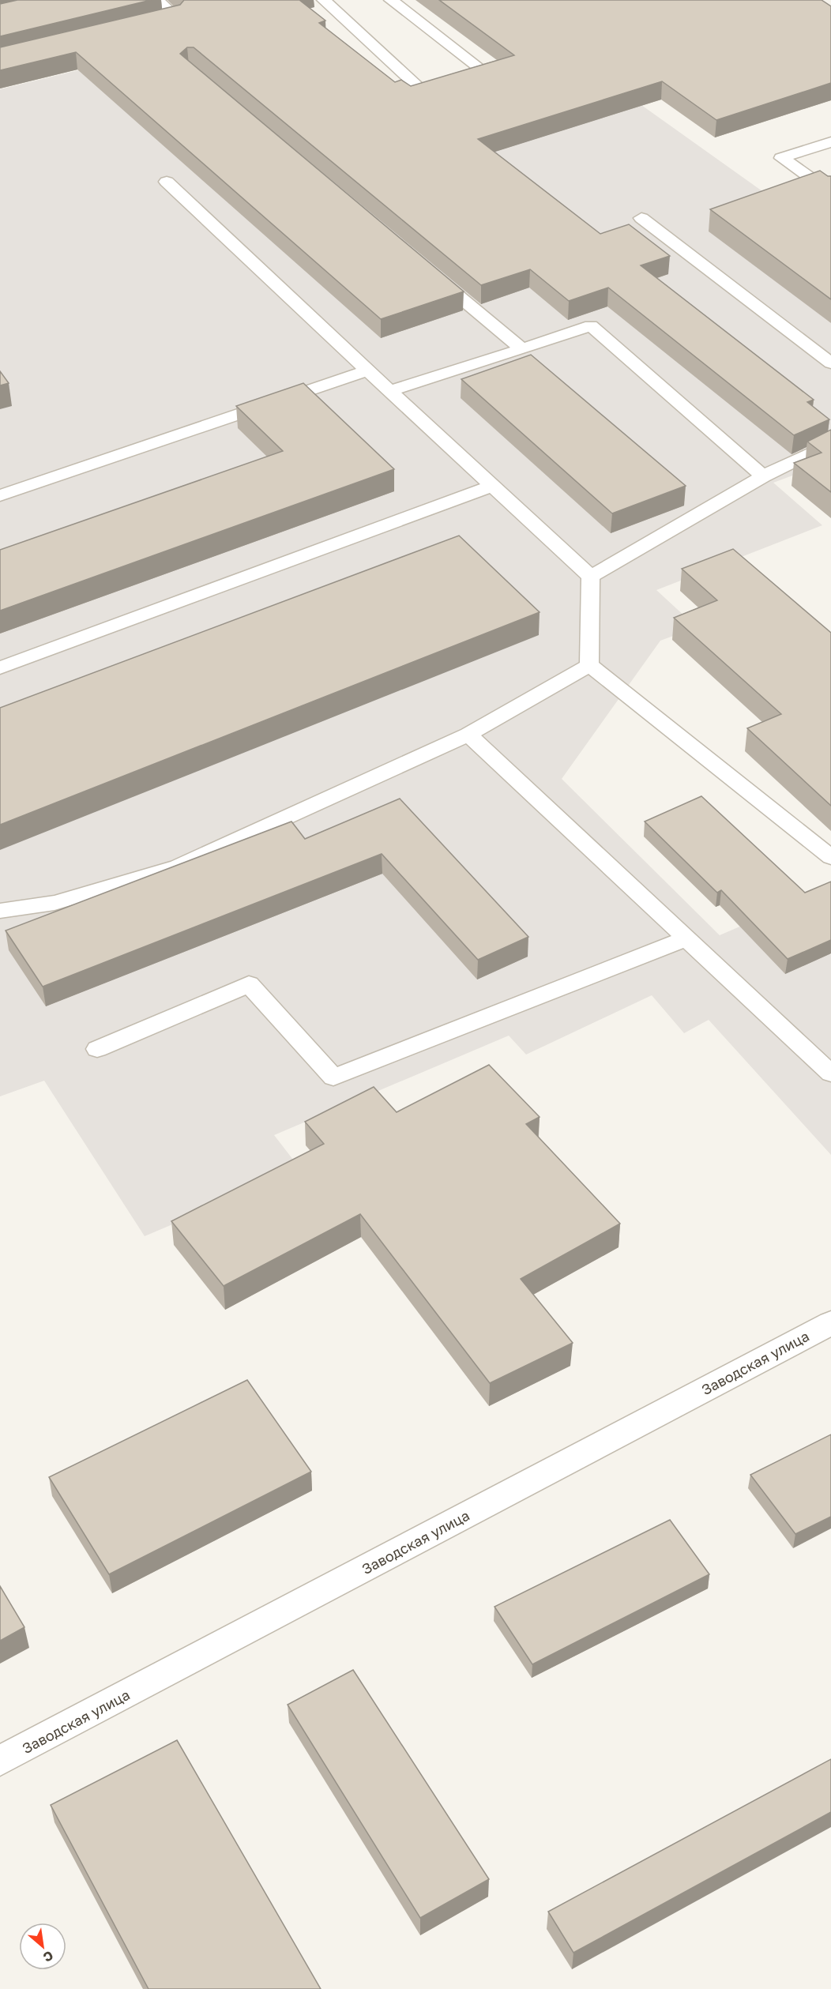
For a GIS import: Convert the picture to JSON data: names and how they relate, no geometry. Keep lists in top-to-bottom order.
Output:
{
  "streets": {
    "street": ["Заводская улица"]
  },
  "north": "bottom right"
}
